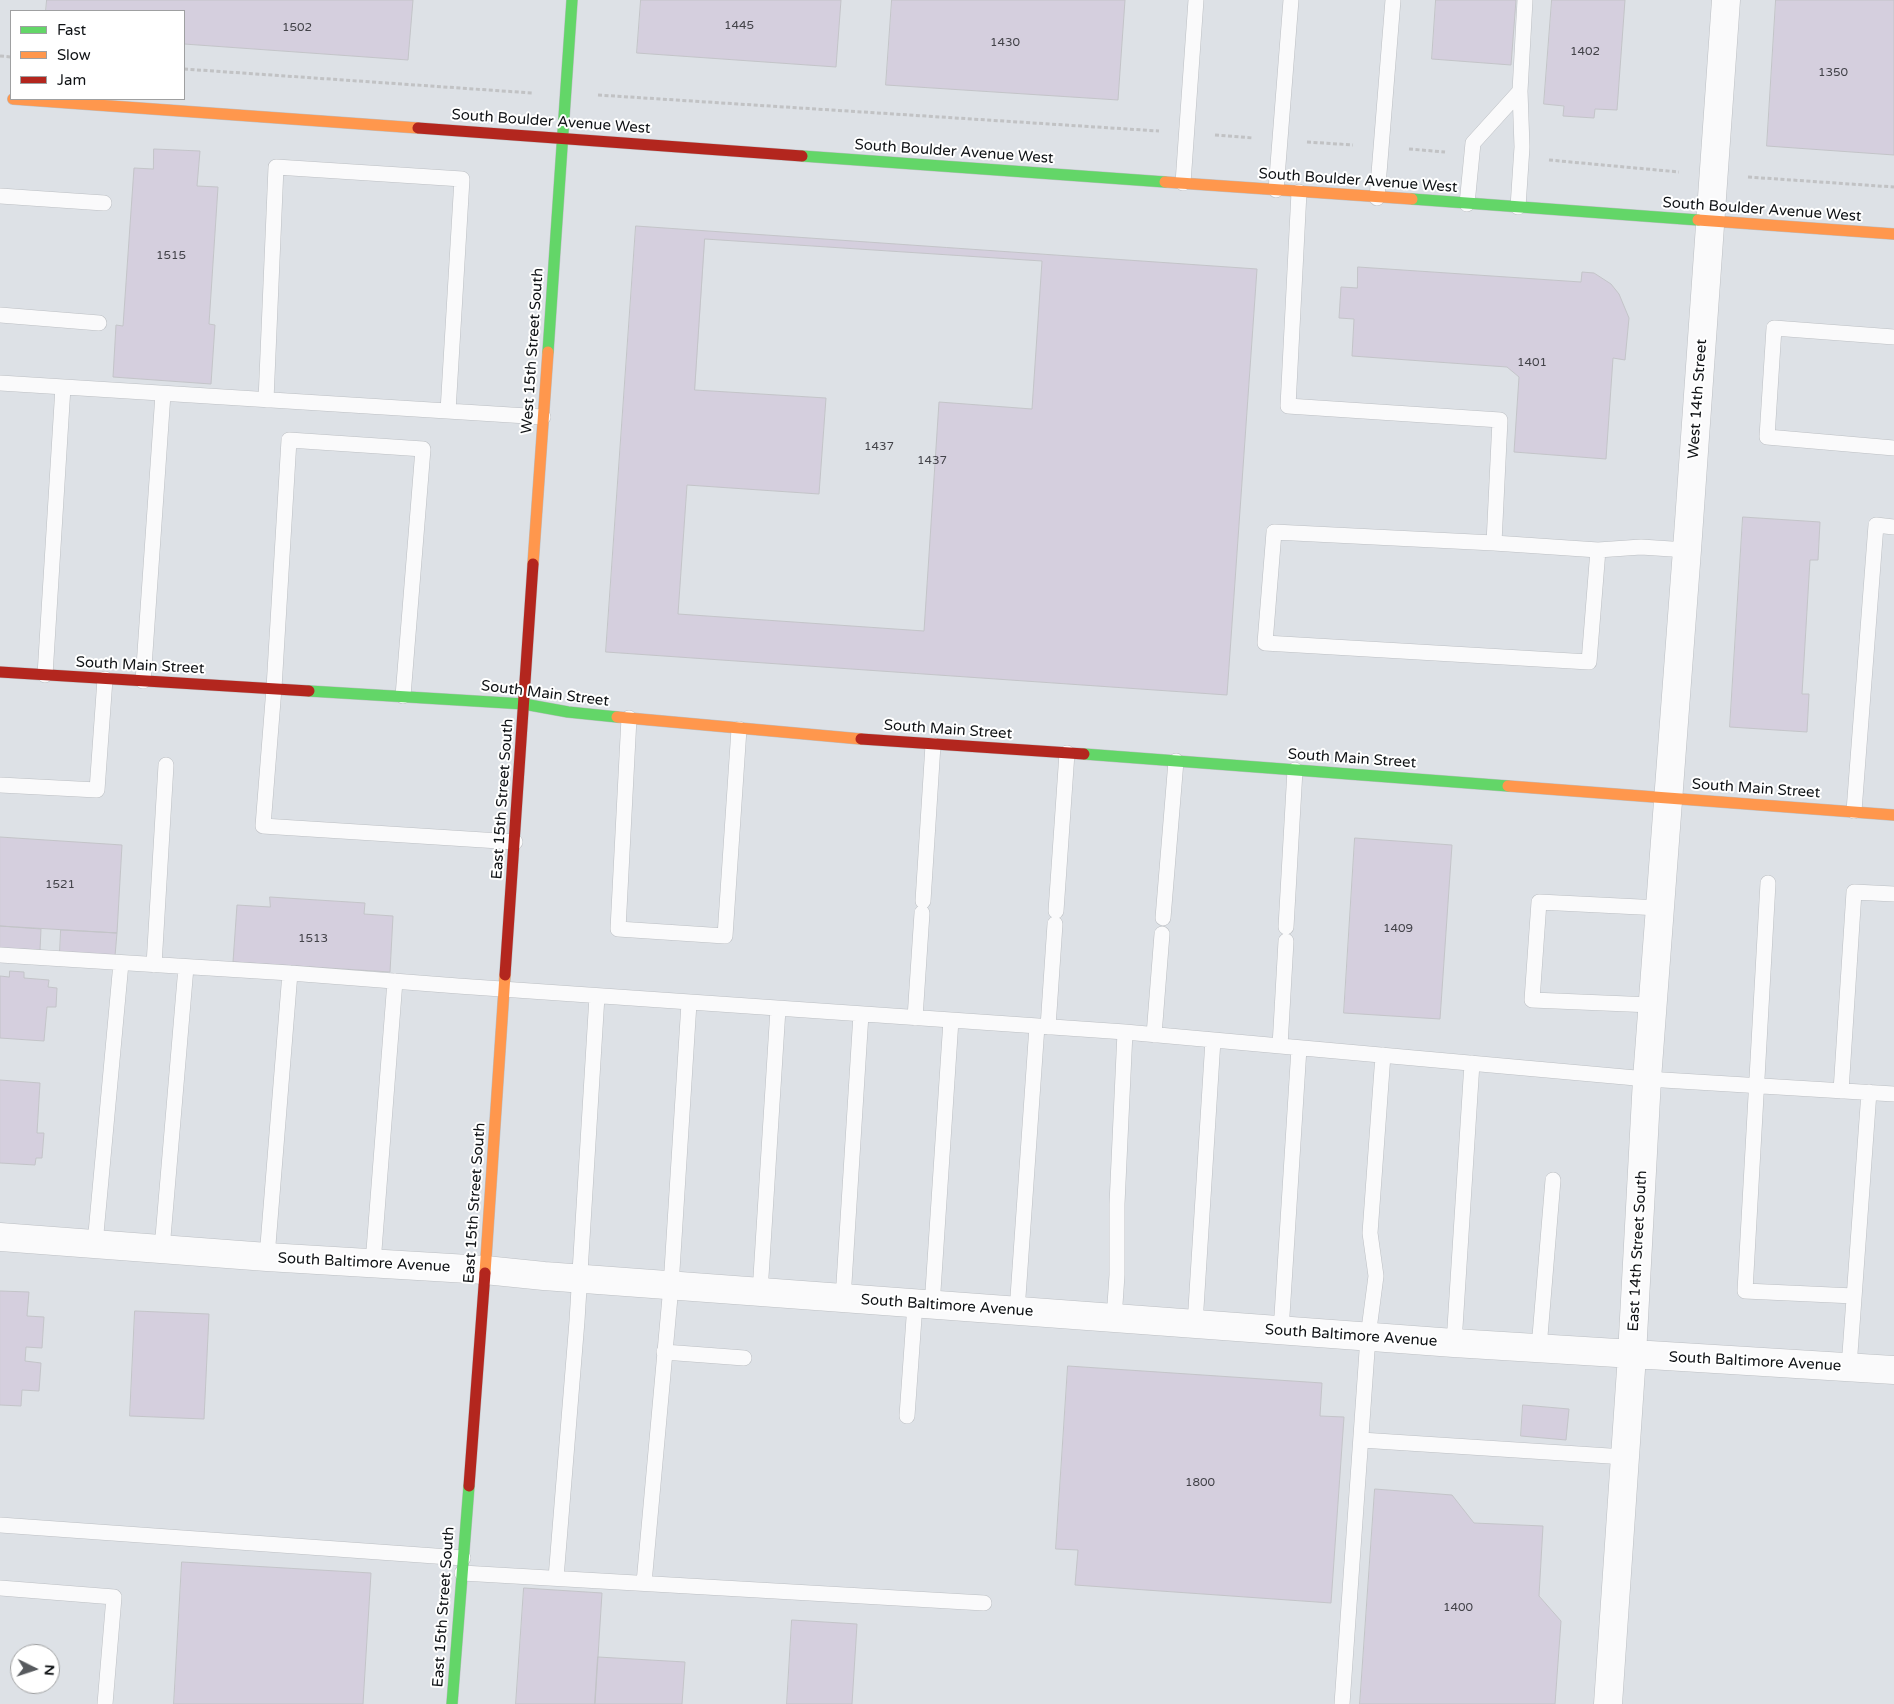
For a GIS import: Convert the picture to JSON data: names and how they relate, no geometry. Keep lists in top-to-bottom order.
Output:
{
  "streets": {
    "street": [
      "South Boulder Avenue West",
      "West 15th Street South",
      "West 14th Street",
      "South Main Street",
      "East 15th Street South",
      "East 14th Street South",
      "South Baltimore Avenue"
    ]
  },
  "crossings": [
    ["South Boulder Avenue West", "West 15th Street South"],
    ["South Boulder Avenue West", "West 14th Street"],
    ["West 15th Street South", "South Main Street"],
    ["West 15th Street South", "East 15th Street South"],
    ["West 14th Street", "South Main Street"],
    ["West 14th Street", "East 14th Street South"],
    ["South Main Street", "East 15th Street South"],
    ["South Main Street", "East 14th Street South"],
    ["East 15th Street South", "South Baltimore Avenue"],
    ["East 14th Street South", "South Baltimore Avenue"]
  ],
  "house_numbers": [
    "1445",
    "1502",
    "1430",
    "1402",
    "1350",
    "1515",
    "1401",
    "1437",
    "1437",
    "1521",
    "1409",
    "1513",
    "1800",
    "1400"
  ],
  "legend": ["Fast", "Slow", "Jam"],
  "north": "right"
}
